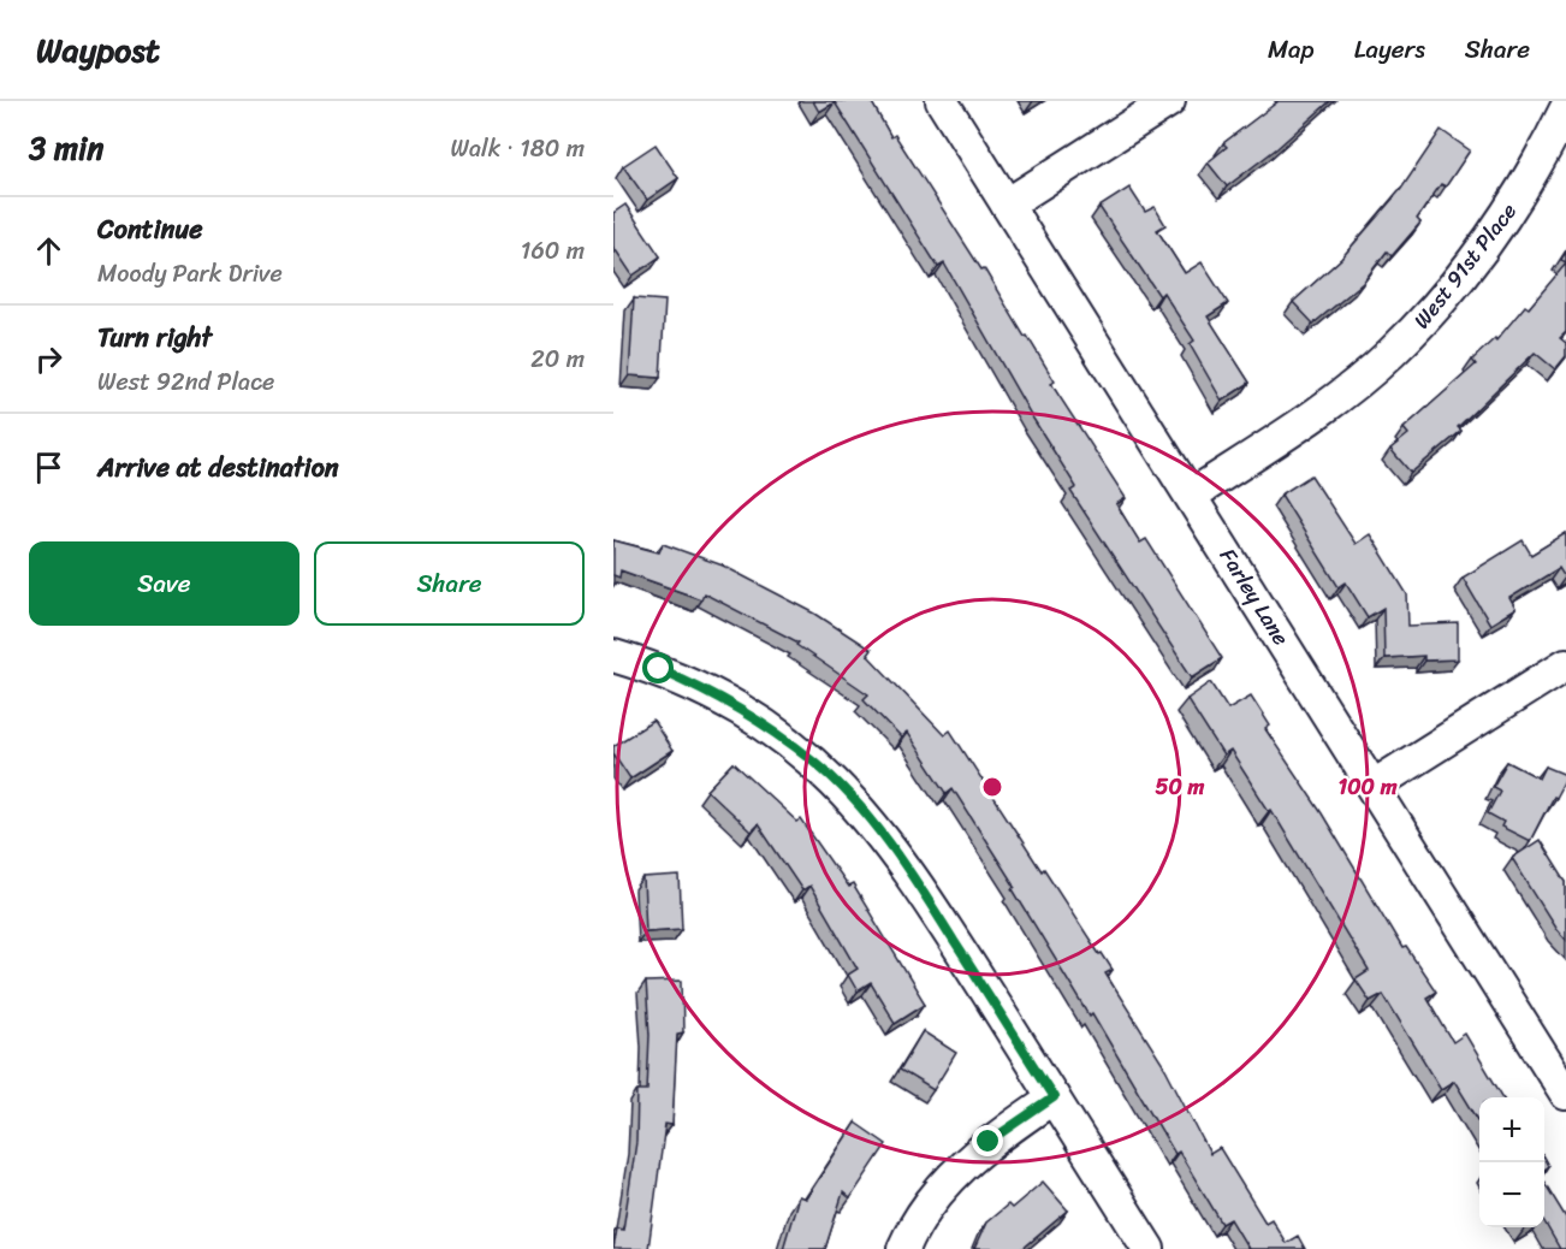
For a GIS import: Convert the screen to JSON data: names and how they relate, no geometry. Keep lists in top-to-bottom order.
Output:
{
  "streets": {
    "street": ["West 91st Place", "Farley Lane"]
  },
  "crossings": [
    ["West 91st Place", "Farley Lane"]
  ],
  "page": {
    "header": "Waypost",
    "nav": ["Map", "Layers", "Share"],
    "heading": ["3 min", "Walk · 180 m"],
    "list": [
      ["Continue", "Moody Park Drive", "160 m"],
      ["Turn right", "West 92nd Place", "20 m"],
      "Arrive at destination"
    ],
    "buttons": ["Save", "Share"],
    "map_buttons": ["+", "−"]
  },
  "rings": ["50 m", "100 m"]
}
